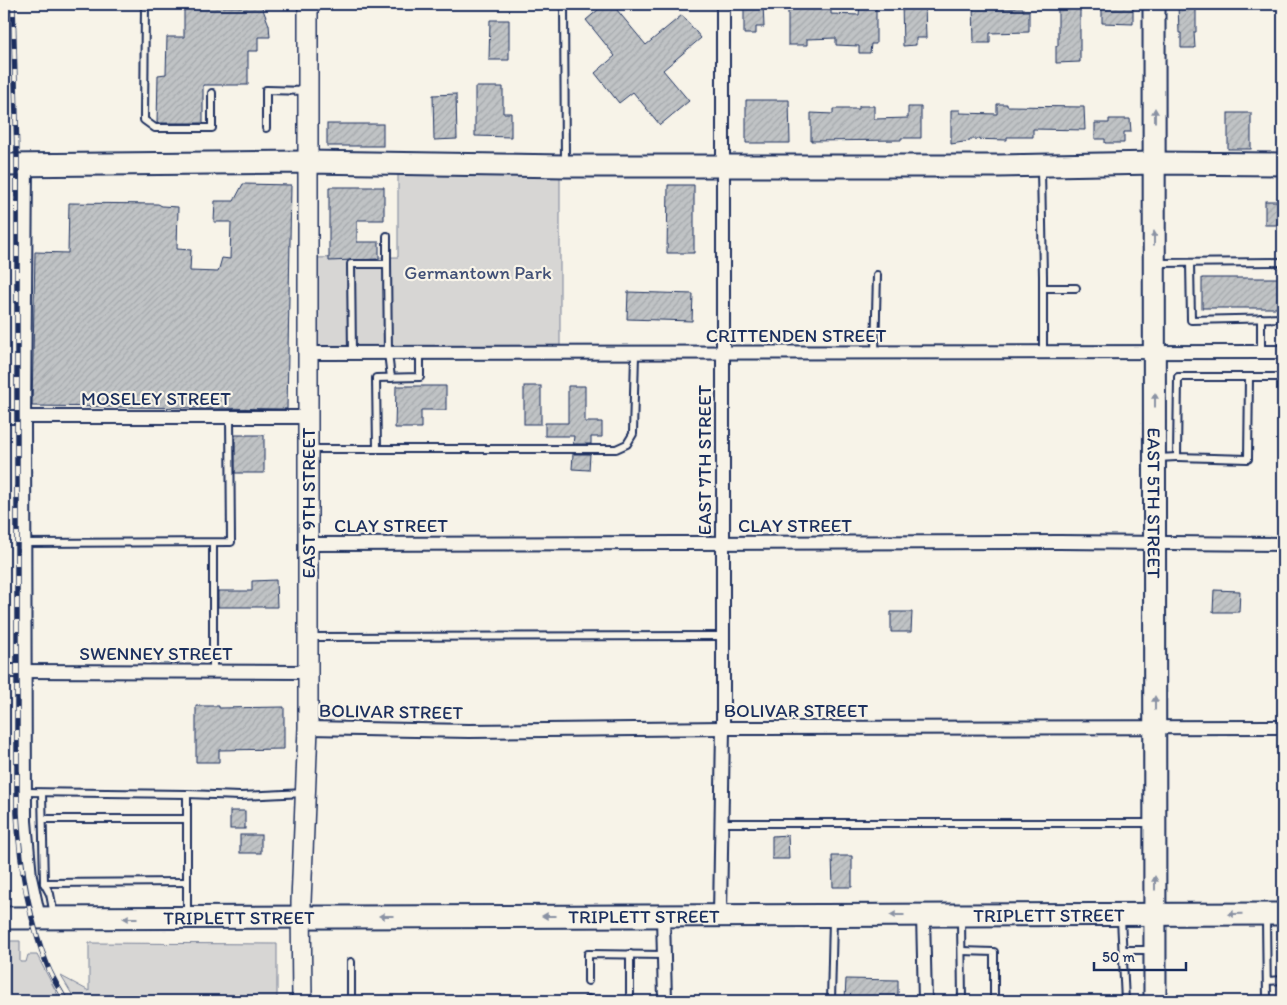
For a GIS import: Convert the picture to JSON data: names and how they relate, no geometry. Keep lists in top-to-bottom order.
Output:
{
  "streets": {
    "main road": ["EAST 5TH STREET", "TRIPLETT STREET"],
    "street": [
      "CRITTENDEN STREET",
      "MOSELEY STREET",
      "EAST 7TH STREET",
      "EAST 9TH STREET",
      "CLAY STREET",
      "SWENNEY STREET",
      "BOLIVAR STREET"
    ]
  },
  "crossings": [
    ["CRITTENDEN STREET", "EAST 7TH STREET"],
    ["CRITTENDEN STREET", "EAST 5TH STREET"],
    ["CRITTENDEN STREET", "EAST 9TH STREET"],
    ["MOSELEY STREET", "EAST 9TH STREET"],
    ["EAST 7TH STREET", "CLAY STREET"],
    ["EAST 7TH STREET", "BOLIVAR STREET"],
    ["EAST 7TH STREET", "TRIPLETT STREET"],
    ["EAST 5TH STREET", "CLAY STREET"],
    ["EAST 5TH STREET", "BOLIVAR STREET"],
    ["EAST 5TH STREET", "TRIPLETT STREET"],
    ["EAST 9TH STREET", "CLAY STREET"],
    ["EAST 9TH STREET", "SWENNEY STREET"],
    ["EAST 9TH STREET", "BOLIVAR STREET"],
    ["EAST 9TH STREET", "TRIPLETT STREET"]
  ],
  "one_way": ["EAST 5TH STREET", "TRIPLETT STREET"],
  "parks": ["Germantown Park"],
  "scale_bar": "50 m"
}
